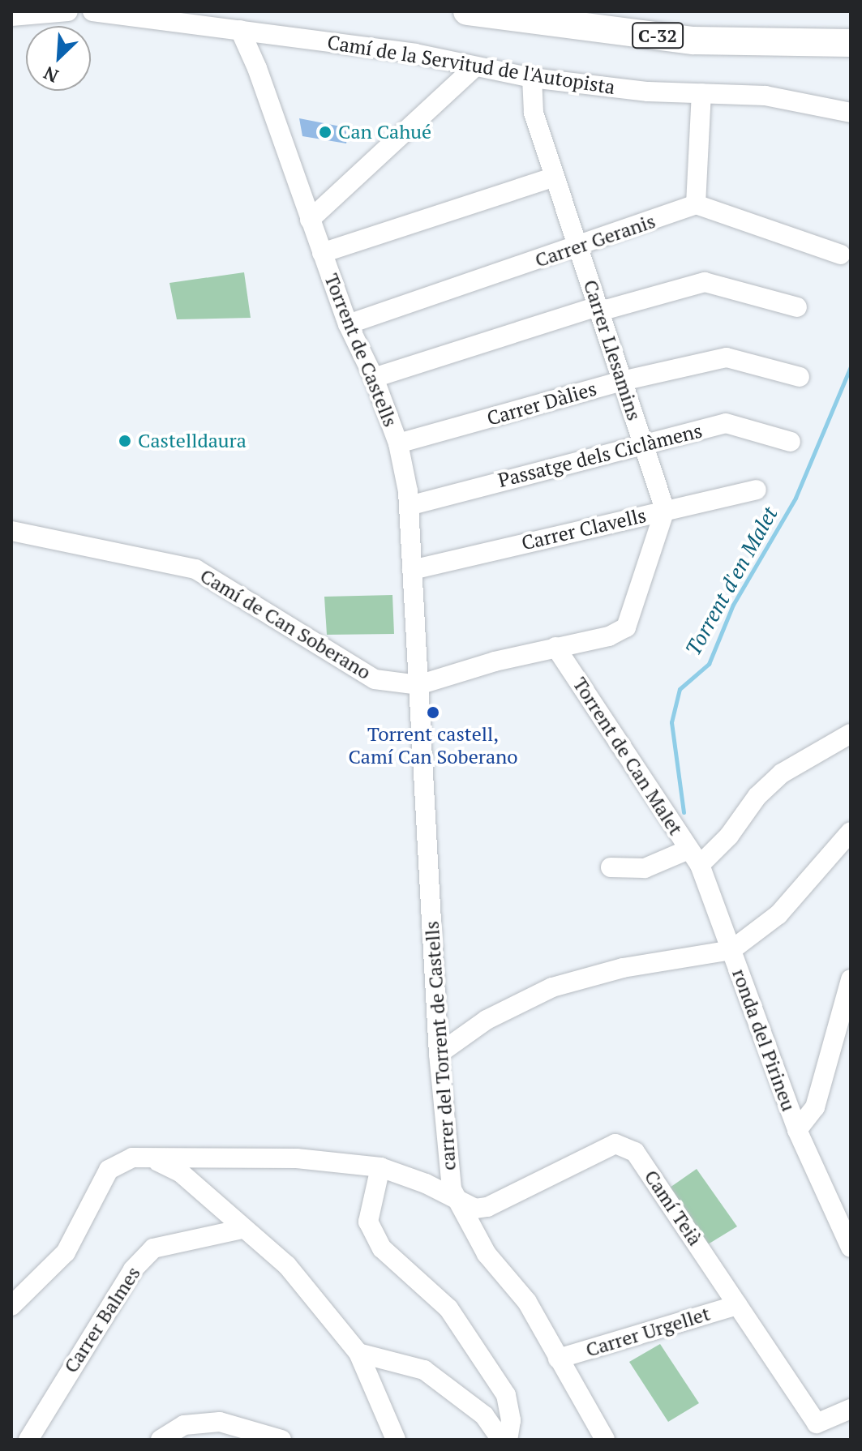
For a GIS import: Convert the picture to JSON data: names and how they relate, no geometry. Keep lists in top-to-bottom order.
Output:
{
  "streets": {
    "highway": ["C-32"],
    "street": [
      "Camí de la Servitud de l'Autopista",
      "Carrer Geranis",
      "Torrent de Castells",
      "Carrer Llesamins",
      "Carrer Dàlies",
      "Passatge dels Ciclàmens",
      "Carrer Clavells",
      "Camí de Can Soberano",
      "Torrent de Can Malet",
      "ronda del Pirineu",
      "carrer del Torrent de Castells",
      "Camí Teià",
      "Carrer Balmes",
      "Carrer Urgellet"
    ]
  },
  "crossings": [
    ["Camí de la Servitud de l'Autopista", "Torrent de Castells"],
    ["Camí de la Servitud de l'Autopista", "Carrer Llesamins"],
    ["Carrer Geranis", "Torrent de Castells"],
    ["Carrer Geranis", "Carrer Llesamins"],
    ["Torrent de Castells", "Carrer Dàlies"],
    ["Torrent de Castells", "Passatge dels Ciclàmens"],
    ["Torrent de Castells", "Carrer Clavells"],
    ["Torrent de Castells", "Camí de Can Soberano"],
    ["Torrent de Castells", "carrer del Torrent de Castells"],
    ["Carrer Llesamins", "Carrer Dàlies"],
    ["Carrer Llesamins", "Passatge dels Ciclàmens"],
    ["Carrer Llesamins", "Carrer Clavells"],
    ["Carrer Llesamins", "Camí de Can Soberano"],
    ["Carrer Clavells", "Camí de Can Soberano"],
    ["Camí de Can Soberano", "Torrent de Can Malet"],
    ["Camí de Can Soberano", "carrer del Torrent de Castells"],
    ["Torrent de Can Malet", "ronda del Pirineu"],
    ["carrer del Torrent de Castells", "Camí Teià"],
    ["carrer del Torrent de Castells", "Carrer Urgellet"],
    ["Camí Teià", "Carrer Urgellet"]
  ],
  "water": ["Torrent d'en Malet"],
  "places": ["Can Cahué", "Castelldaura", "Torrent castell, Camí Can Soberano"],
  "north": "bottom left"
}
